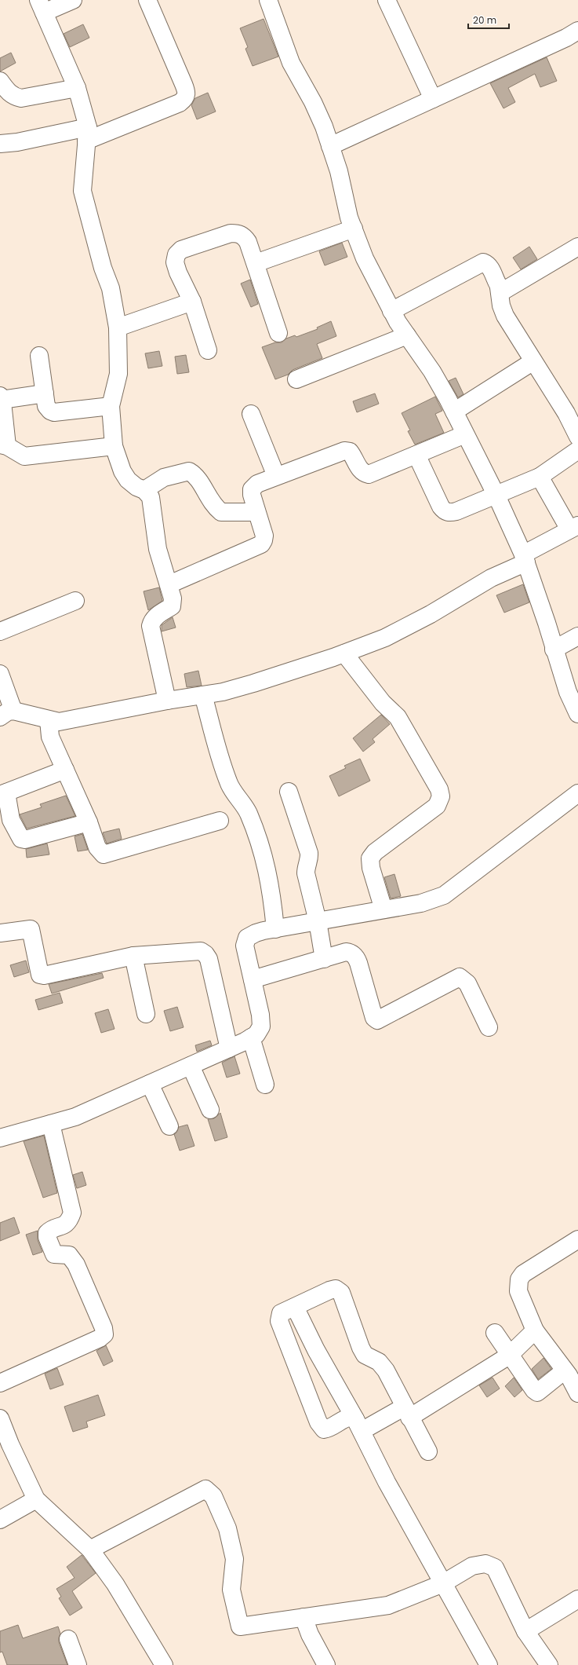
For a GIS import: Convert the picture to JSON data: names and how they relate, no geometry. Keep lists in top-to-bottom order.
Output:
{
  "scale_bar": "20 m"
}
